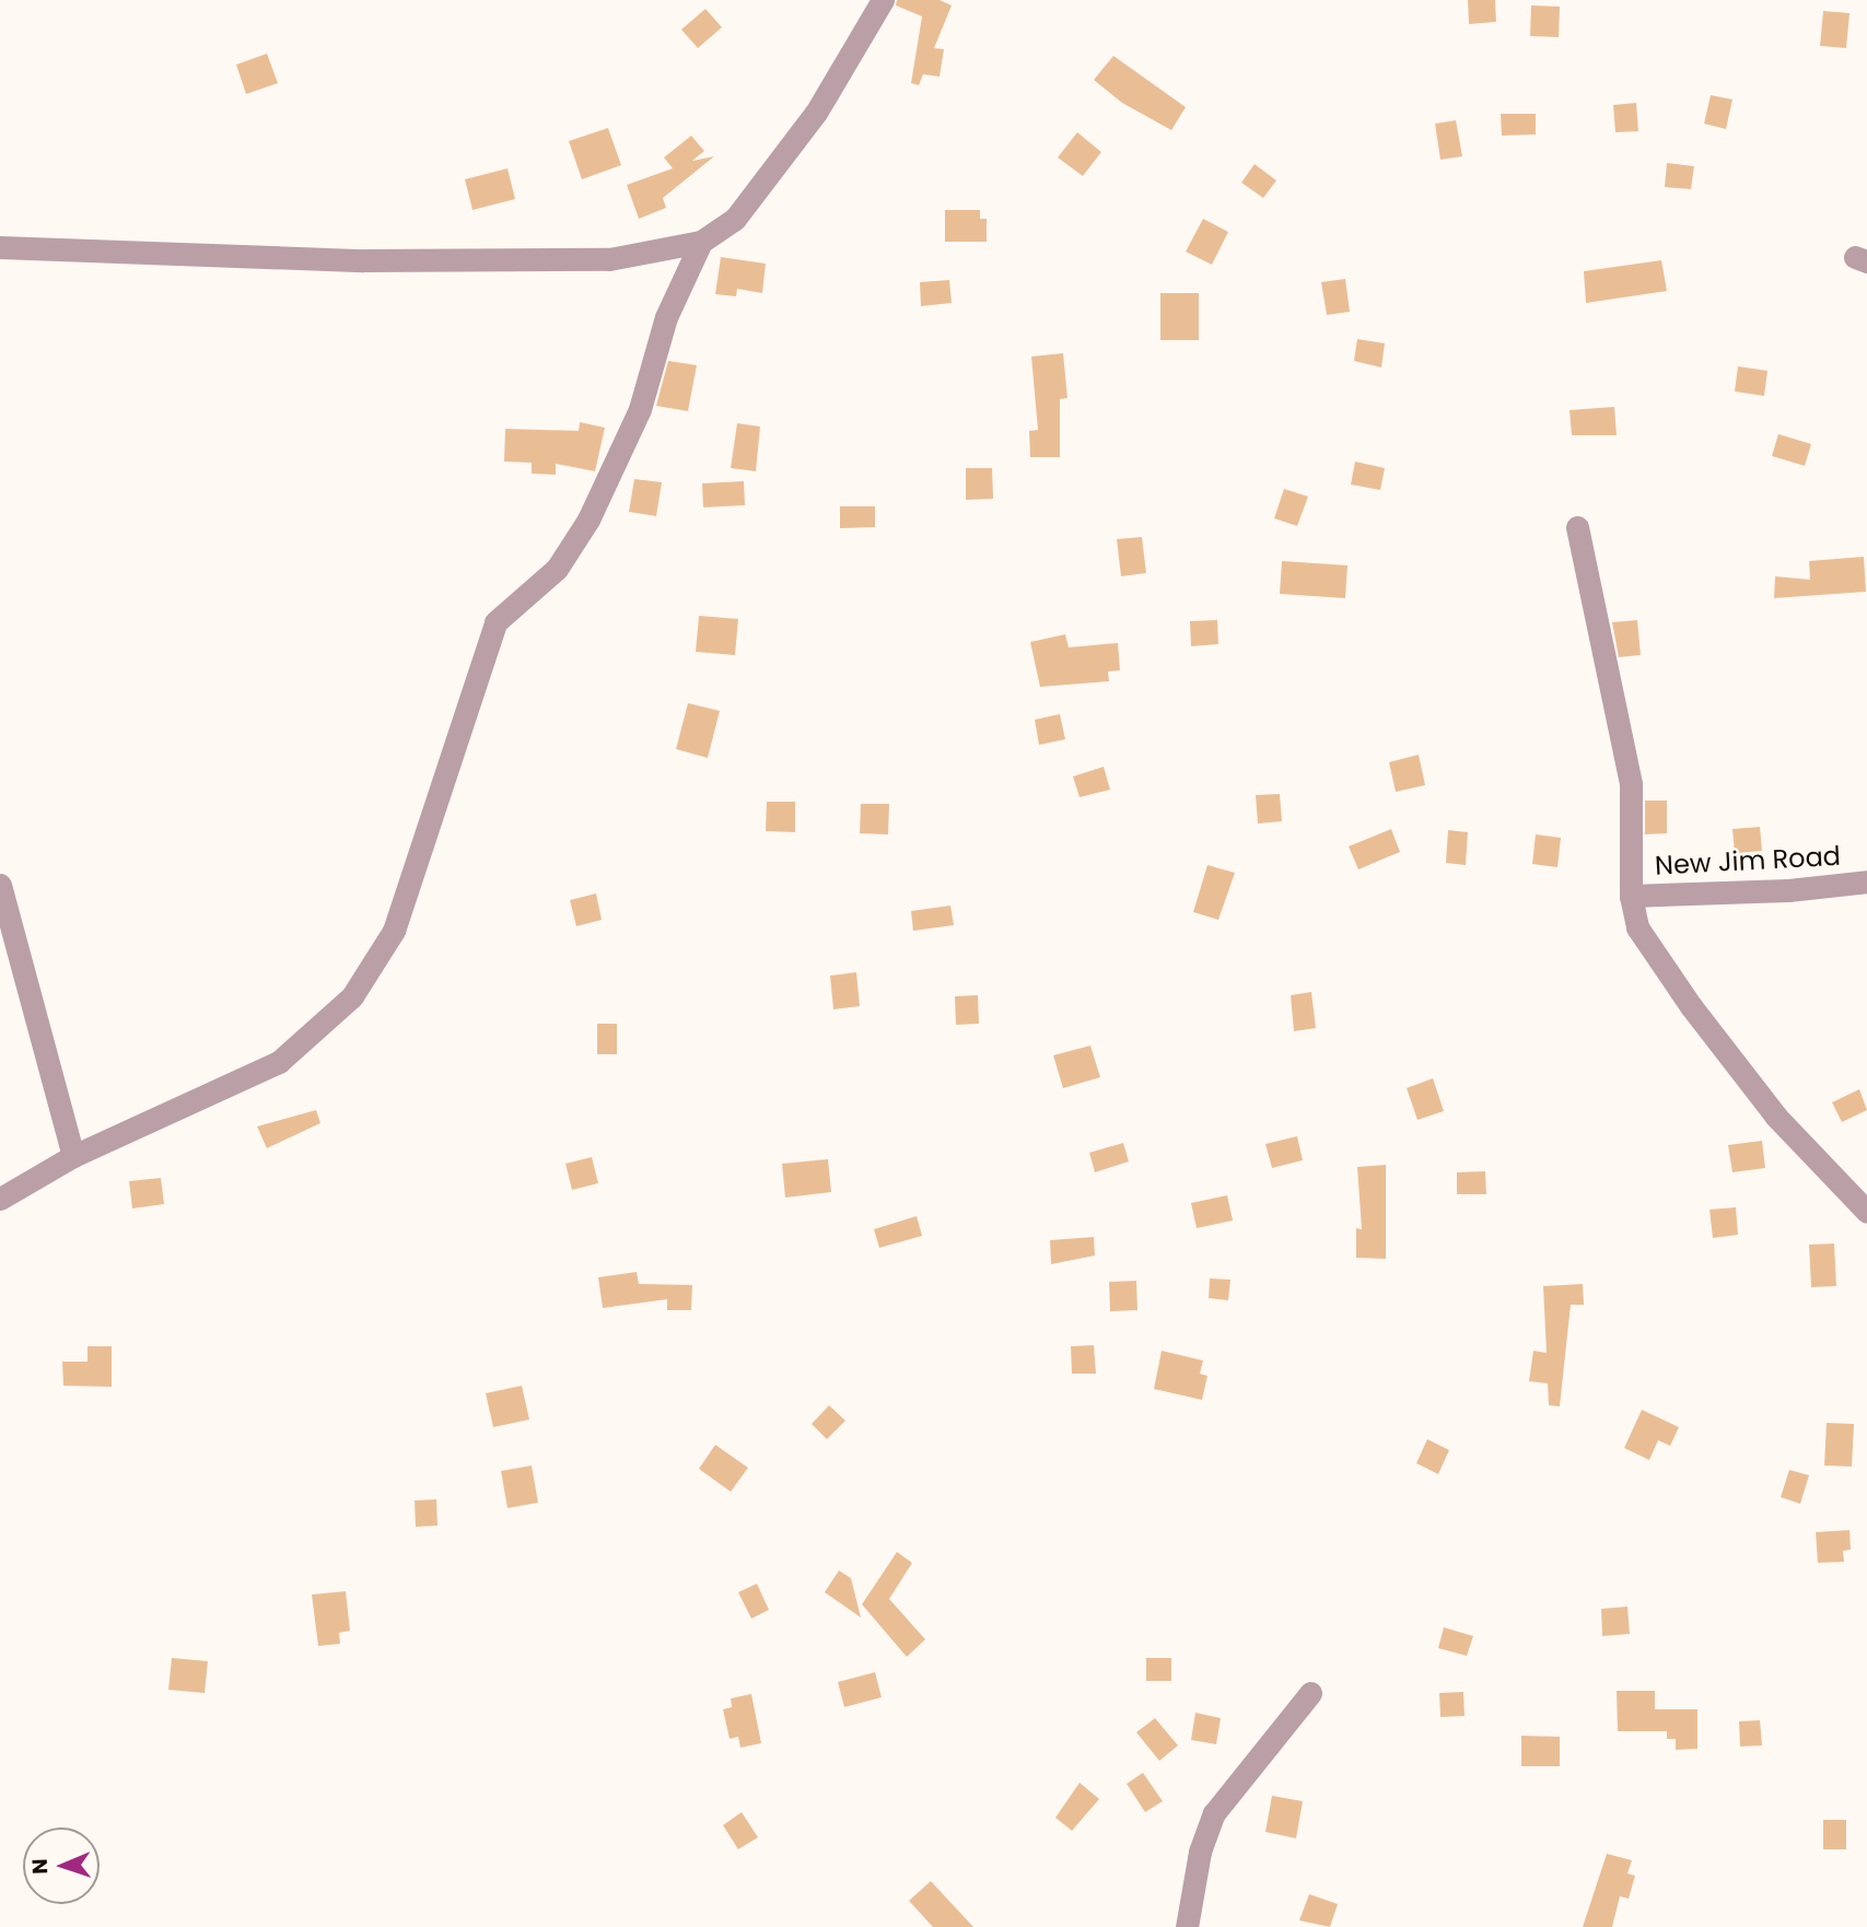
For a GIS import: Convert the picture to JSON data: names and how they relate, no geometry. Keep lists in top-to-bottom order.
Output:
{
  "streets": {
    "street": ["New Jim Road"]
  },
  "north": "left"
}
